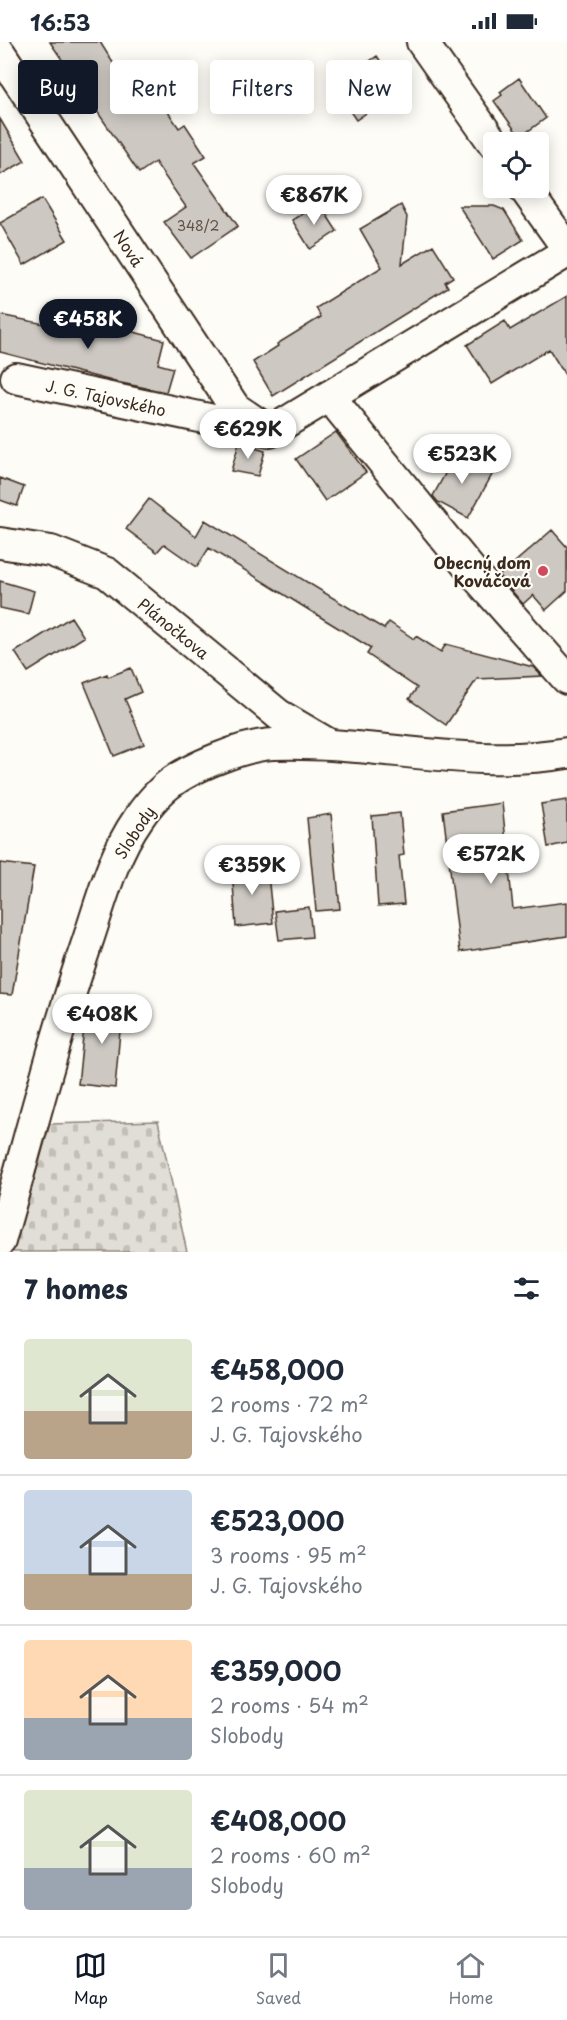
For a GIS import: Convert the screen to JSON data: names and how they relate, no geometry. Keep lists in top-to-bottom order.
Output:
{
  "streets": {
    "street": [
      "Nová",
      "J. G. Tajovského",
      "Plánočkova",
      "Slobody"
    ]
  },
  "crossings": [
    ["Nová", "J. G. Tajovského"],
    ["Plánočkova", "Slobody"]
  ],
  "places": ["Obecný dom Kováčová"],
  "house_numbers": ["348/2"],
  "page": {
    "status": "16:53",
    "chip": [
      "Buy",
      "Rent",
      "Filters",
      "New"
    ],
    "price": [
      "€867K",
      "€458K",
      "€629K",
      "€523K",
      "€572K",
      "€359K",
      "€408K"
    ],
    "heading": "7 homes",
    "list": [
      {
        "name": "€458,000",
        "note": "2 rooms · 72 m² · J. G. Tajovského"
      },
      {
        "name": "€523,000",
        "note": "3 rooms · 95 m² · J. G. Tajovského"
      },
      {
        "name": "€359,000",
        "note": "2 rooms · 54 m² · Slobody"
      },
      {
        "name": "€408,000",
        "note": "2 rooms · 60 m² · Slobody"
      }
    ],
    "tabs": ["Map", "Saved", "Home"]
  }
}
